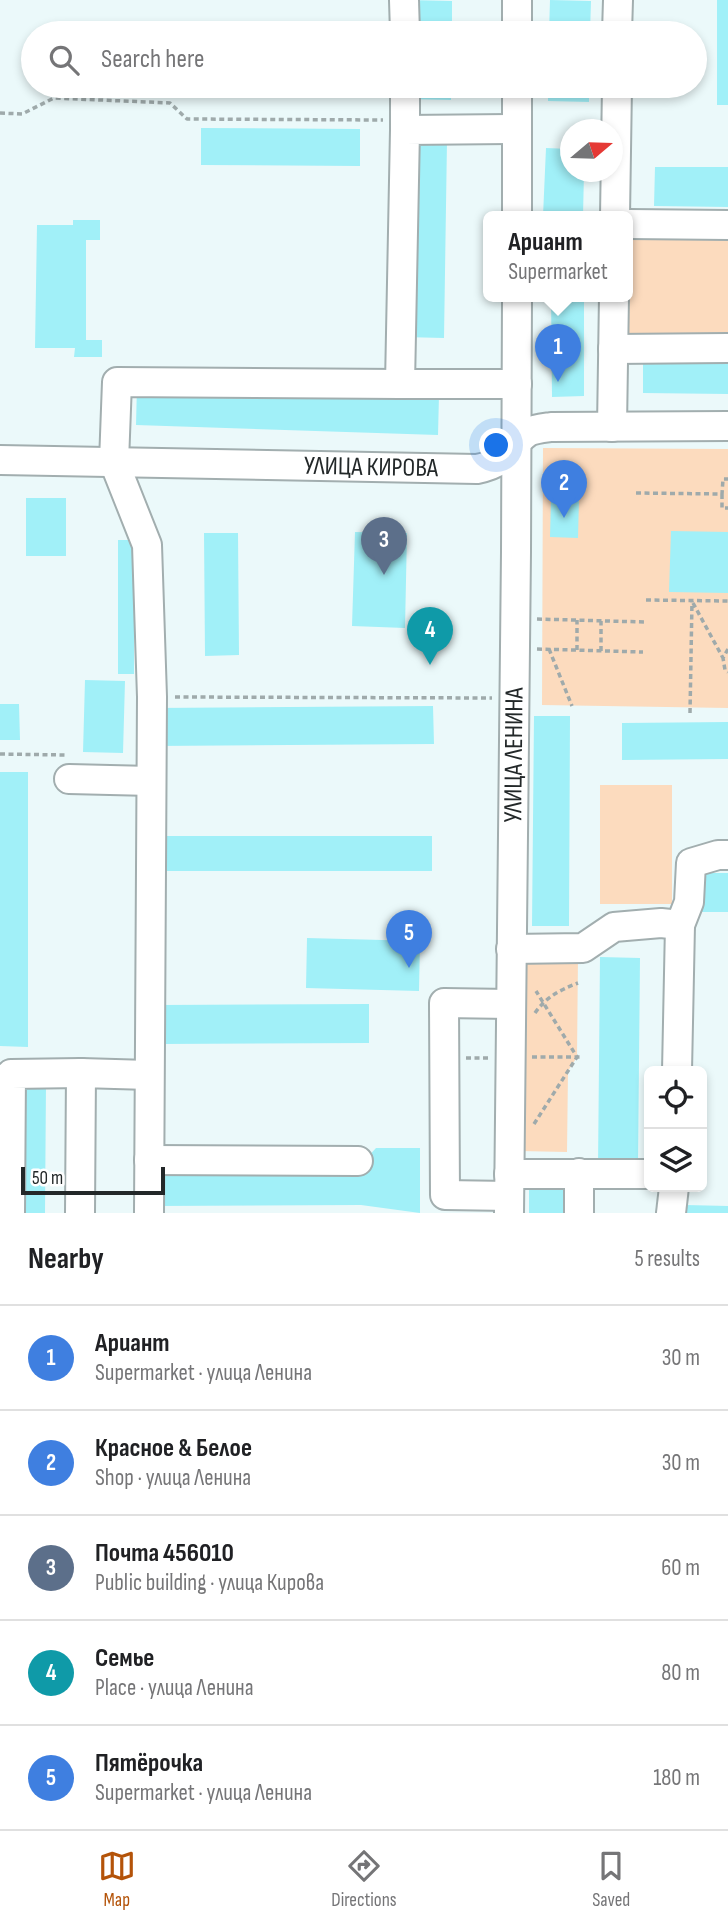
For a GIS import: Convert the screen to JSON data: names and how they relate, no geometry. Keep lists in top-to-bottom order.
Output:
{
  "streets": {
    "street": ["УЛИЦА КИРОВА", "УЛИЦА ЛЕНИНА"]
  },
  "crossings": [
    ["УЛИЦА КИРОВА", "УЛИЦА ЛЕНИНА"]
  ],
  "scale_bar": "50 m",
  "north": "right",
  "page": {
    "search": "Search here",
    "popup": ["Ариант", "Supermarket"],
    "pins": [
      "1",
      "2",
      "3",
      "4",
      "5"
    ],
    "scale": "50 m",
    "heading": ["Nearby", "5 results"],
    "list": [
      {
        "mark": "1",
        "name": "Ариант",
        "note": "Supermarket · улица Ленина",
        "value": "30 m"
      },
      {
        "mark": "2",
        "name": "Красное & Белое",
        "note": "Shop · улица Ленина",
        "value": "30 m"
      },
      {
        "mark": "3",
        "name": "Почта 456010",
        "note": "Public building · улица Кирова",
        "value": "60 m"
      },
      {
        "mark": "4",
        "name": "Семье",
        "note": "Place · улица Ленина",
        "value": "80 m"
      },
      {
        "mark": "5",
        "name": "Пятёрочка",
        "note": "Supermarket · улица Ленина",
        "value": "180 m"
      }
    ],
    "nav": ["Map", "Directions", "Saved"]
  }
}
